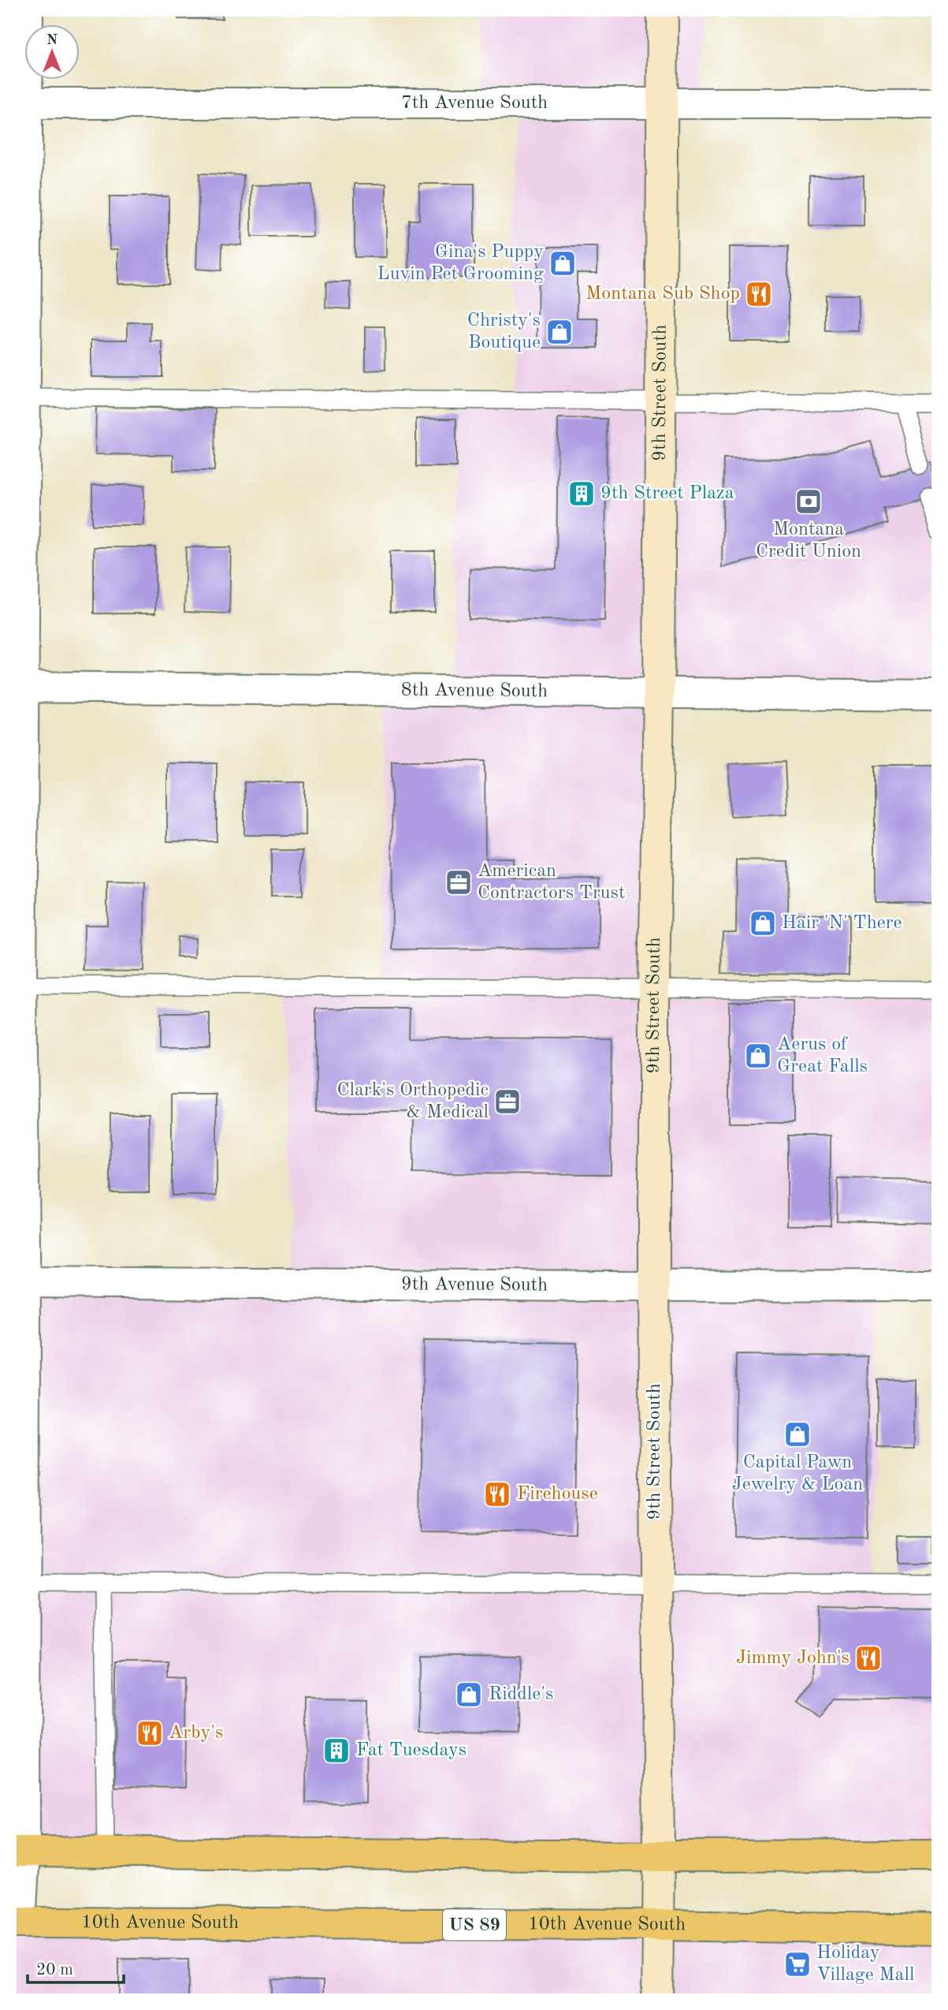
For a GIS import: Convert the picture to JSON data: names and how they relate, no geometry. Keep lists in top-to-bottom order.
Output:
{
  "streets": {
    "highway": ["10th Avenue South", "US 89"],
    "main road": ["9th Street South"],
    "street": ["7th Avenue South", "8th Avenue South", "9th Avenue South"]
  },
  "crossings": [
    ["7th Avenue South", "9th Street South"],
    ["9th Street South", "8th Avenue South"],
    ["9th Street South", "9th Avenue South"],
    ["9th Street South", "10th Avenue South"]
  ],
  "places": {
    "shop": [
      "Gina's Puppy Luvin Pet Grooming",
      "Christy's Boutique",
      "Hair 'N' There",
      "Aerus of Great Falls",
      "Capital Pawn Jewelry & Loan",
      "Riddle's"
    ],
    "restaurant": [
      "Montana Sub Shop",
      "Firehouse",
      "Jimmy John's",
      "Arby's"
    ],
    "building": ["9th Street Plaza", "Fat Tuesdays"],
    "bank": ["Montana Credit Union"],
    "office": ["American Contractors Trust", "Clark's Orthopedic & Medical"],
    "supermarket": ["Holiday Village Mall"]
  },
  "scale_bar": "20 m",
  "north": "top"
}
